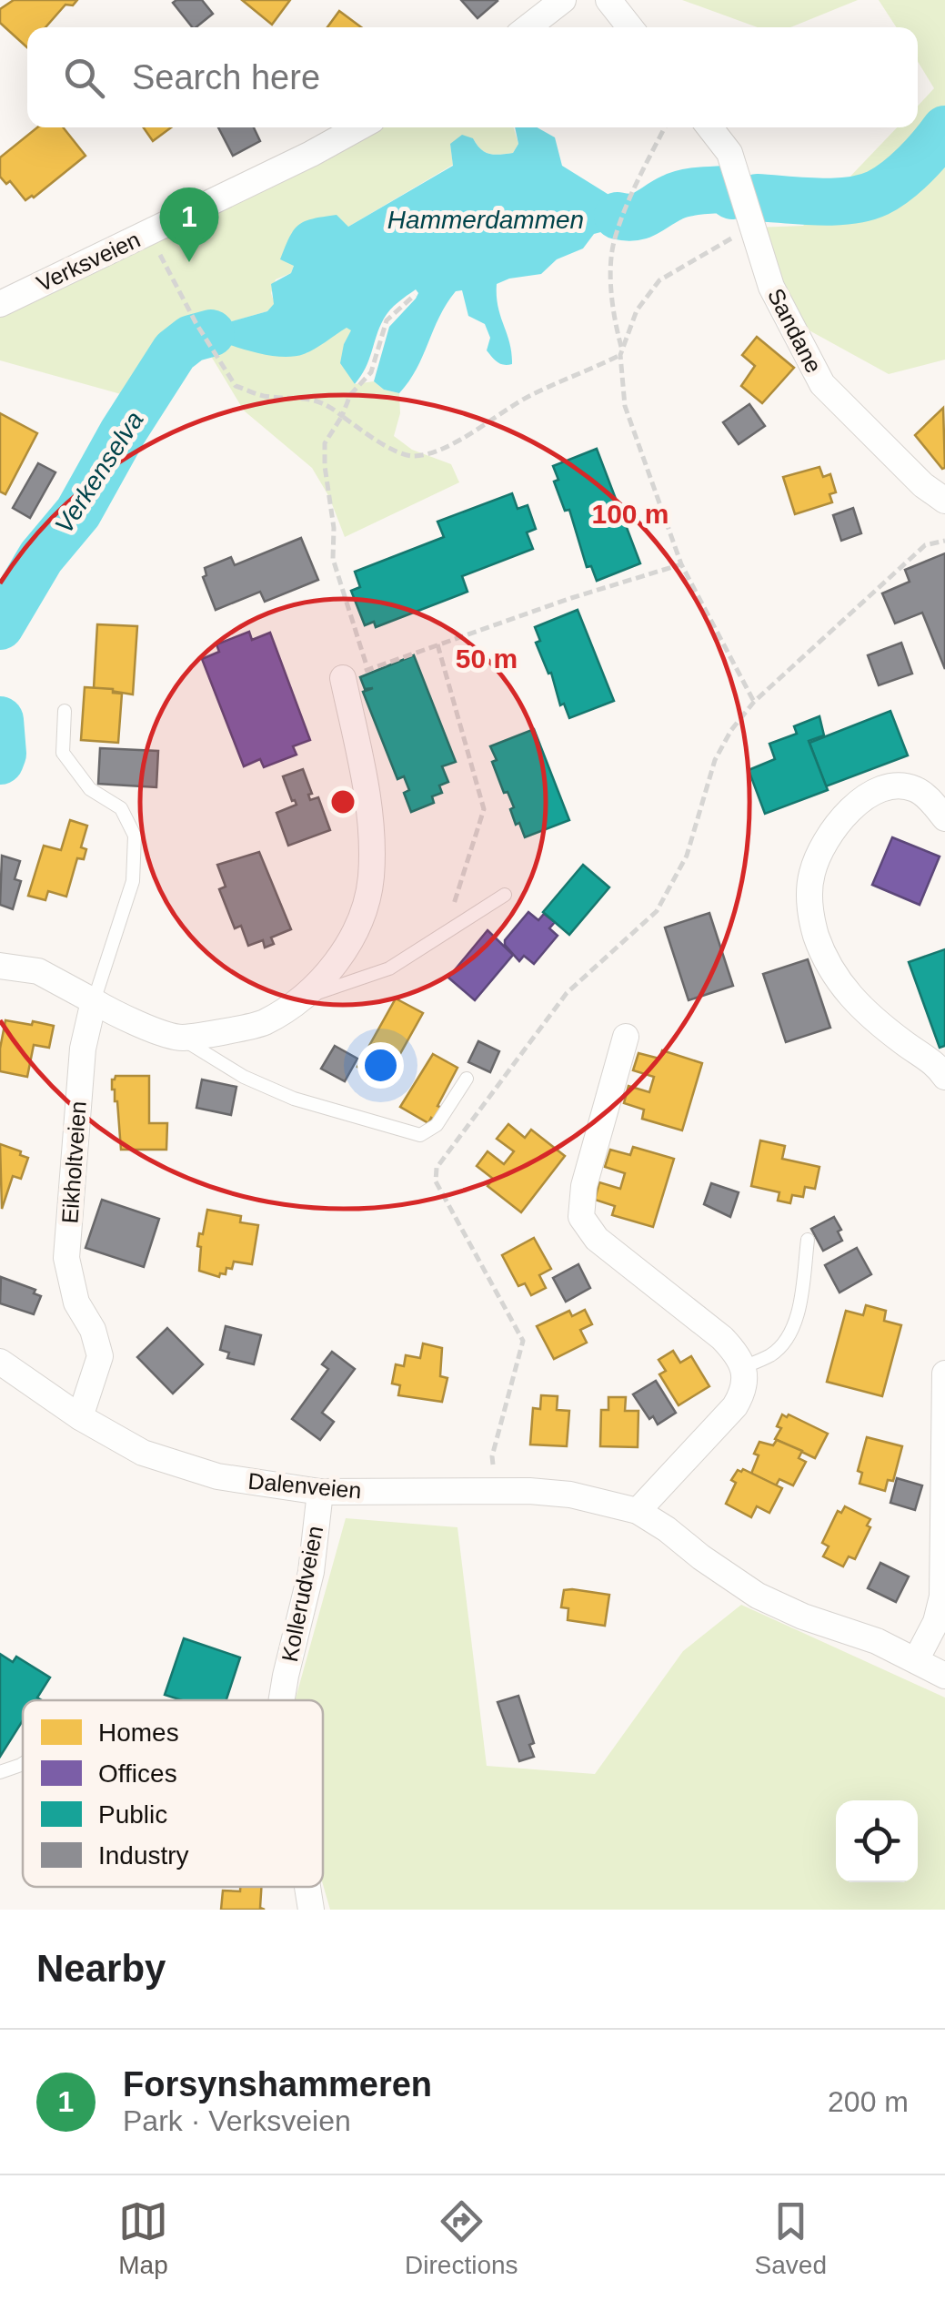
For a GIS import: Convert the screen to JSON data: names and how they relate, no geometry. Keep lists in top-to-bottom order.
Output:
{
  "streets": {
    "street": [
      "Verksveien",
      "Sandane",
      "Eikholtveien",
      "Dalenveien",
      "Kollerudveien"
    ]
  },
  "crossings": [
    ["Eikholtveien", "Dalenveien"],
    ["Dalenveien", "Kollerudveien"]
  ],
  "water": ["Hammerdammen", "Verkenselva"],
  "legend": [
    "Homes",
    "Offices",
    "Public",
    "Industry"
  ],
  "page": {
    "search": "Search here",
    "pins": "1",
    "heading": "Nearby",
    "list": [
      {
        "mark": "1",
        "name": "Forsynshammeren",
        "note": "Park · Verksveien",
        "value": "200 m"
      }
    ],
    "nav": ["Map", "Directions", "Saved"]
  },
  "rings": ["100 m", "50 m"]
}
